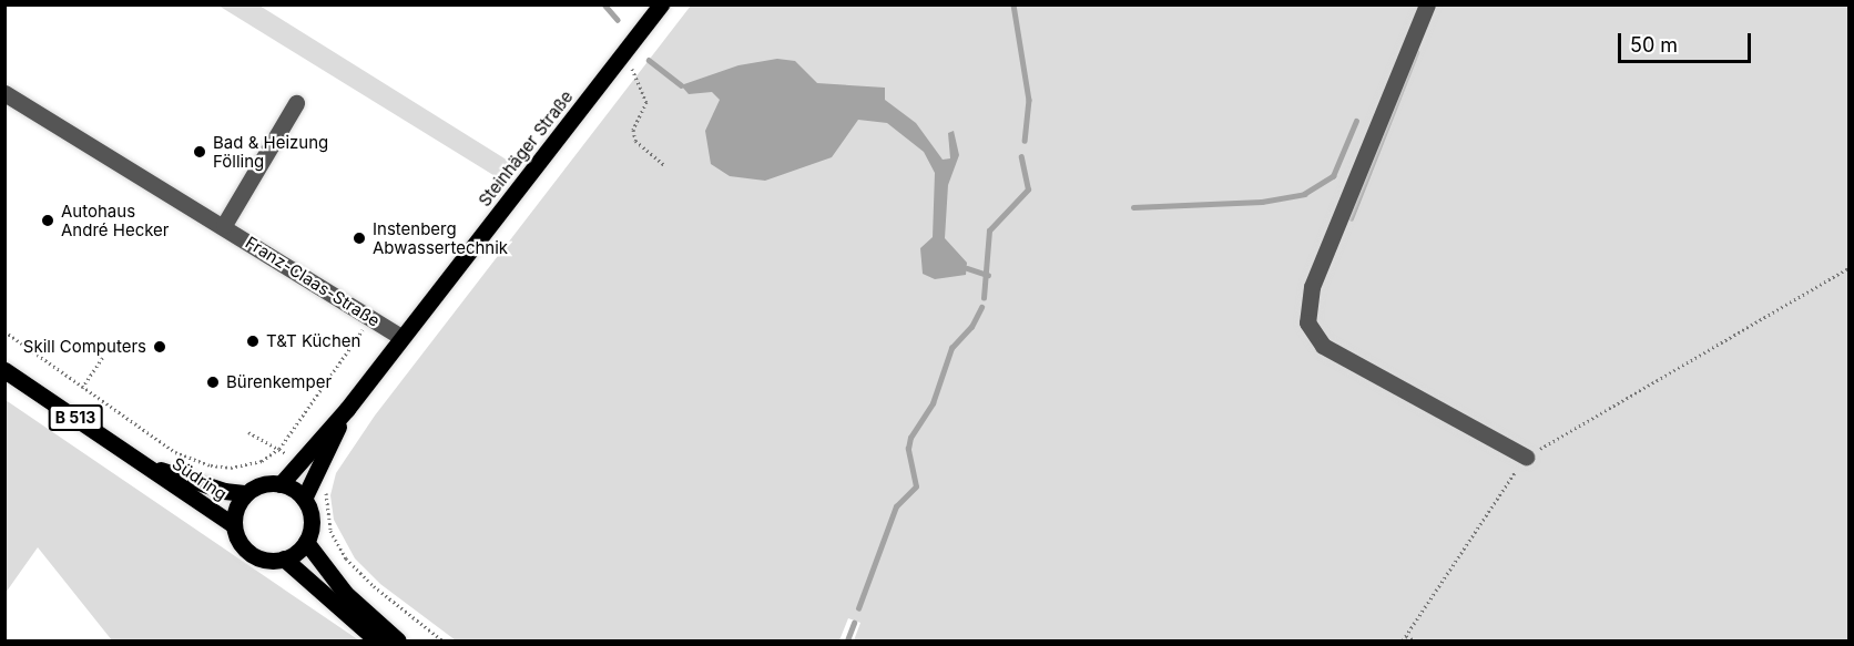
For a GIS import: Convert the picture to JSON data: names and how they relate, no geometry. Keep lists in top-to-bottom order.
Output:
{
  "streets": {
    "main road": ["Steinhäger Straße", "B 513", "Südring"],
    "street": ["Franz-Claas-Straße"]
  },
  "crossings": [
    ["Steinhäger Straße", "Franz-Claas-Straße"],
    ["Steinhäger Straße", "Südring"]
  ],
  "places": [
    "Bad & Heizung Fölling",
    "Autohaus André Hecker",
    "Instenberg Abwassertechnik",
    "T&T Küchen",
    "Skill Computers",
    "Bürenkemper"
  ],
  "scale_bar": "50 m"
}
